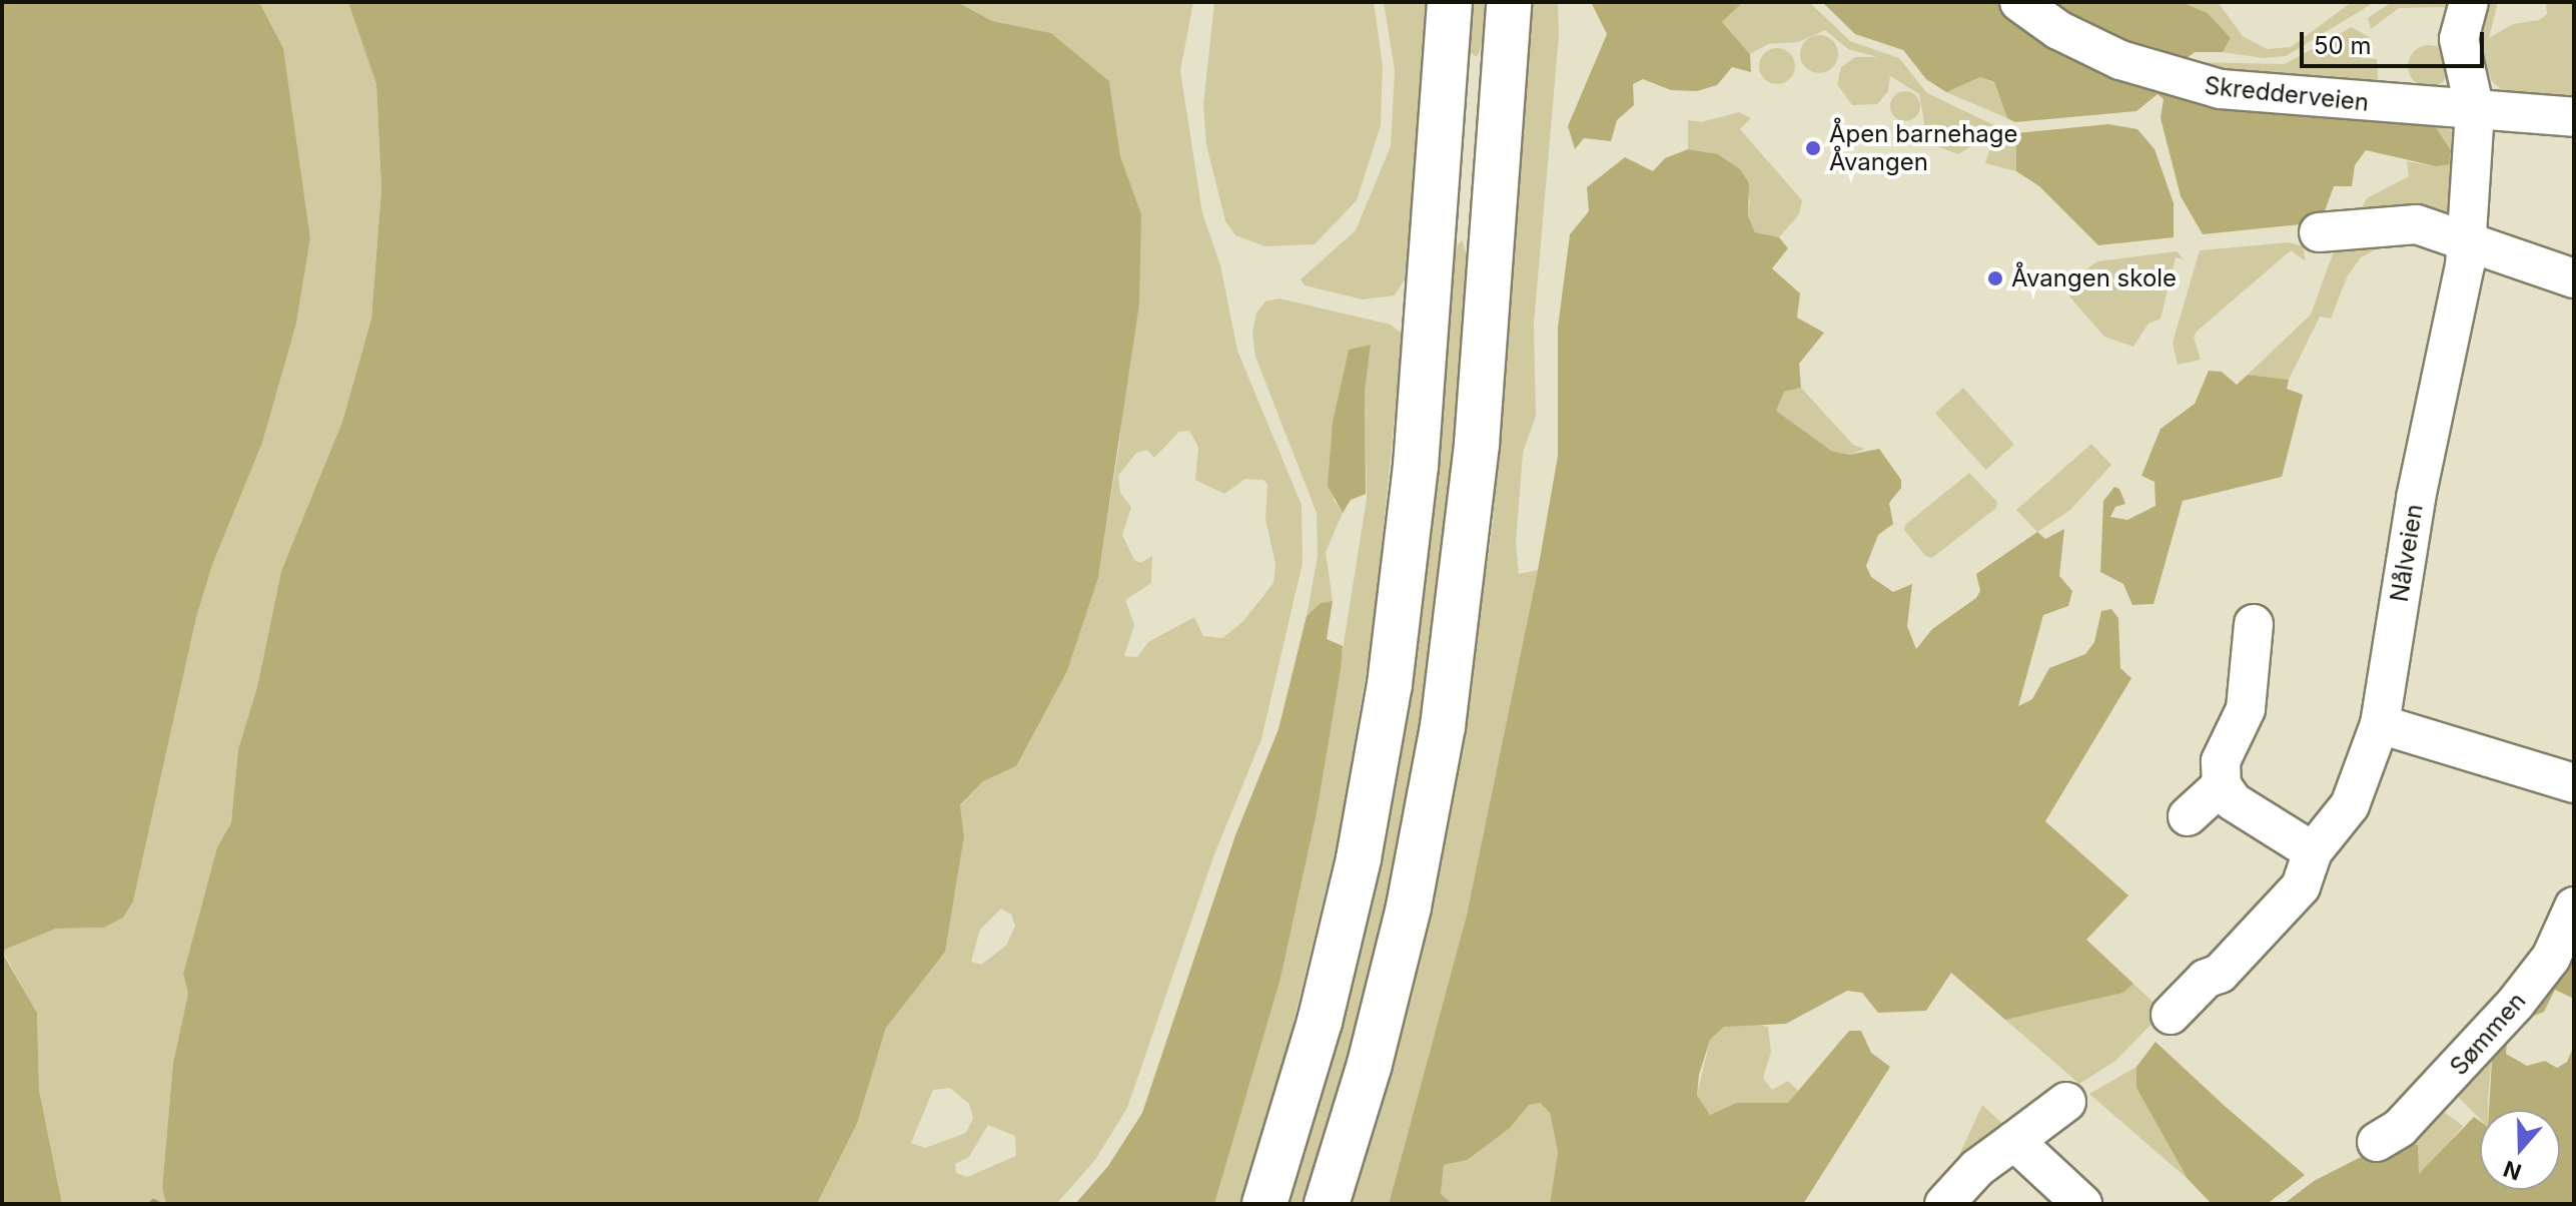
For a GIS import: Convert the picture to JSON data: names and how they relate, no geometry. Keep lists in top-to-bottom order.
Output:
{
  "streets": {
    "street": ["Skredderveien", "Nålveien", "Sømmen"]
  },
  "crossings": [
    ["Skredderveien", "Nålveien"]
  ],
  "places": ["Åpen barnehage Åvangen", "Åvangen skole"],
  "scale_bar": "50 m",
  "north": "bottom"
}
